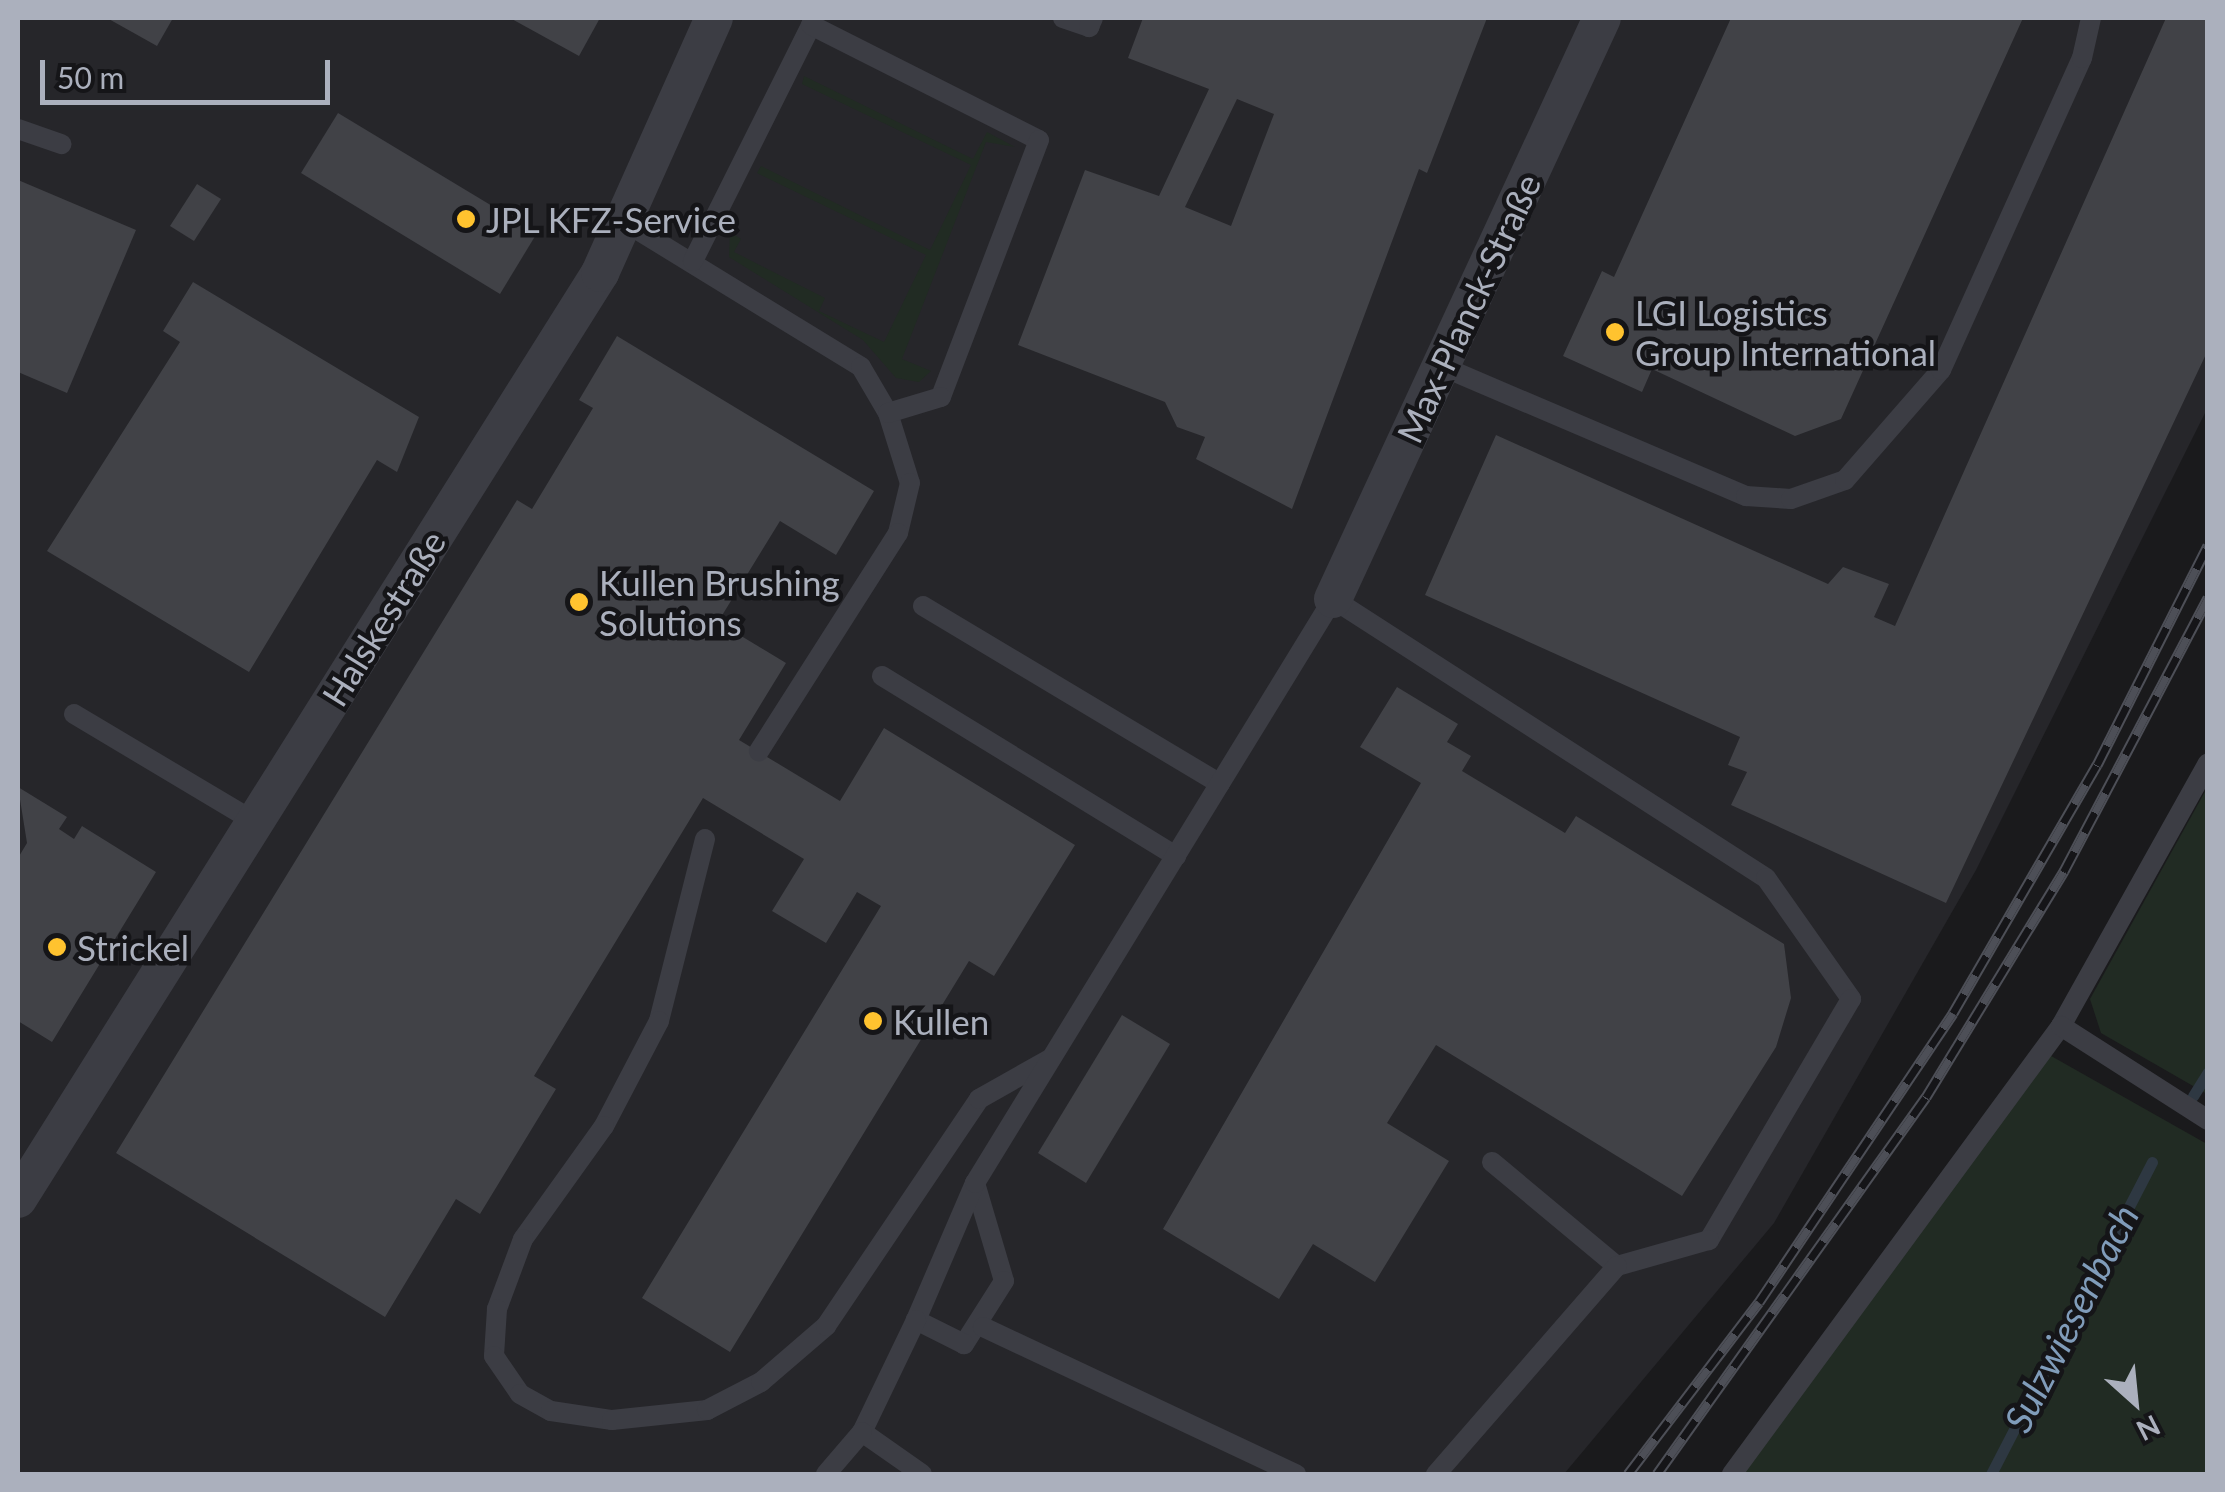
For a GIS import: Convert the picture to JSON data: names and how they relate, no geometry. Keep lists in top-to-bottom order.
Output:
{
  "streets": {
    "street": ["Max-Planck-Straße", "Halskestraße"]
  },
  "water": ["Sulzwiesenbach"],
  "places": [
    "JPL KFZ-Service",
    "LGI Logistics Group International",
    "Kullen Brushing Solutions",
    "Strickel",
    "Kullen"
  ],
  "scale_bar": "50 m",
  "north": "bottom right"
}
